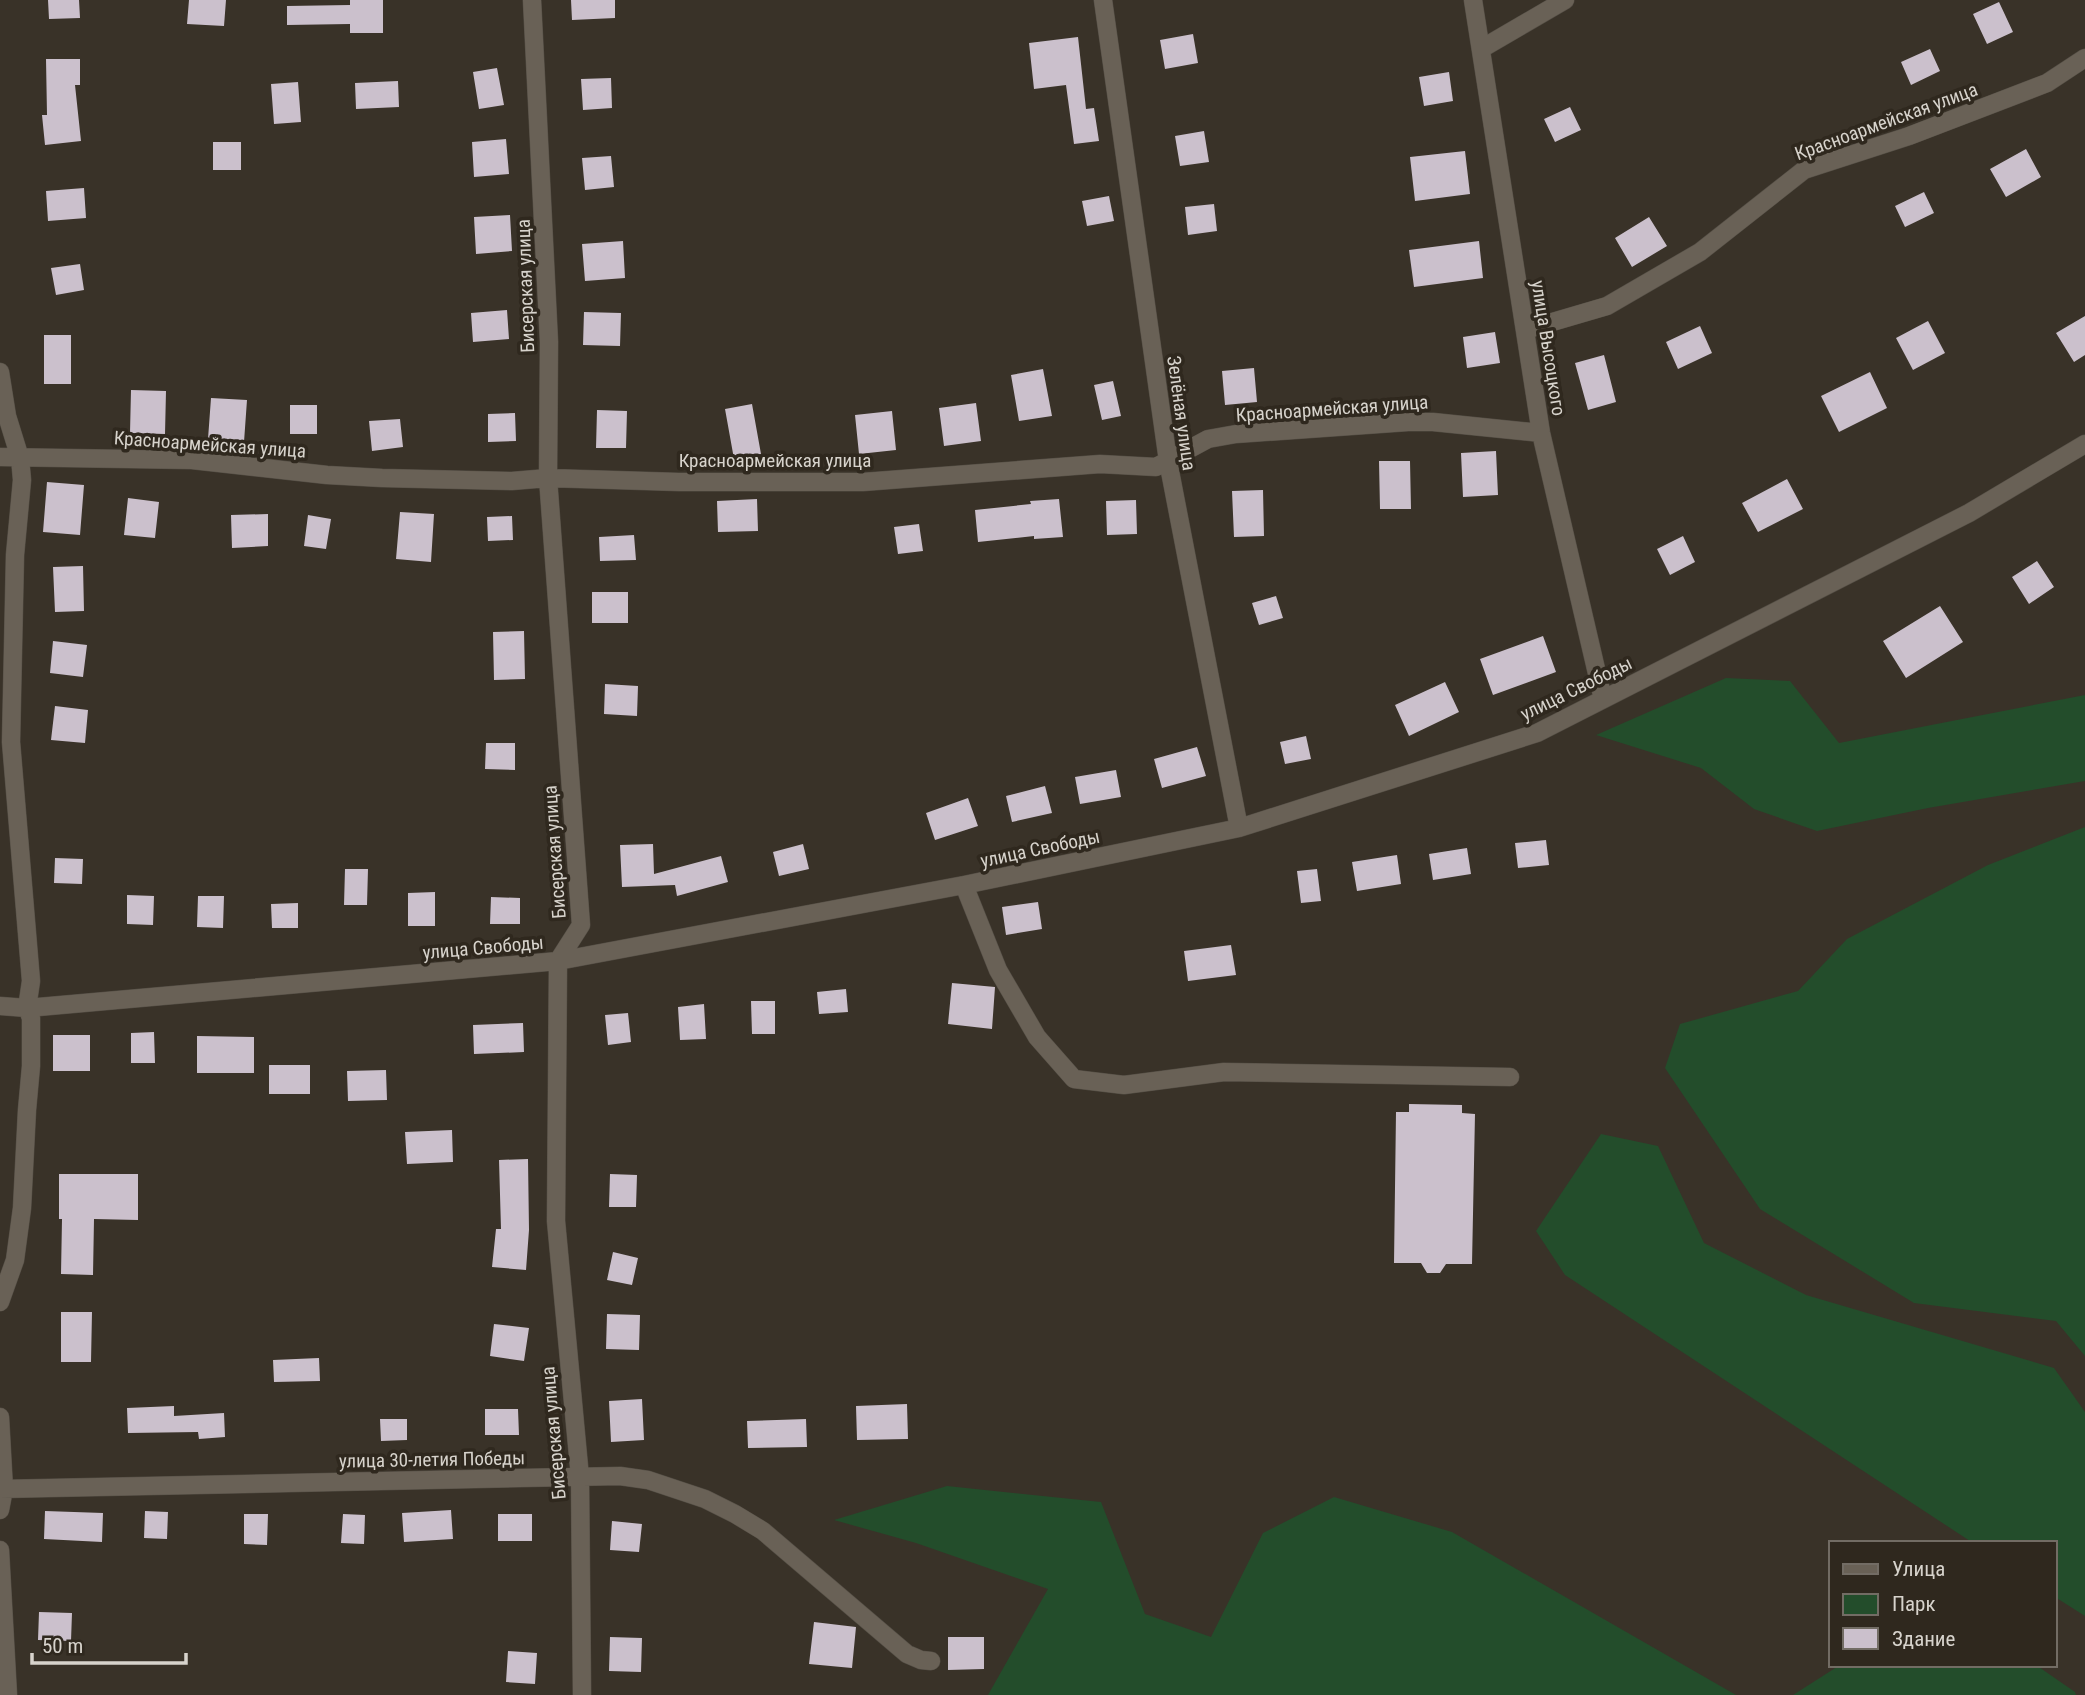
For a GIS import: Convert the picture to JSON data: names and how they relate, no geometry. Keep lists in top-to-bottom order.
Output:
{
  "streets": {
    "street": [
      "Красноармейская улица",
      "Бисерская улица",
      "улица Высоцкого",
      "Зелёная улица",
      "улица Свободы",
      "улица 30-летия Победы"
    ]
  },
  "crossings": [
    ["Красноармейская улица", "Бисерская улица"],
    ["Красноармейская улица", "улица Высоцкого"],
    ["Красноармейская улица", "Зелёная улица"],
    ["Бисерская улица", "улица Свободы"],
    ["Бисерская улица", "улица 30-летия Победы"],
    ["улица Высоцкого", "улица Свободы"],
    ["Зелёная улица", "улица Свободы"]
  ],
  "legend": ["Улица", "Парк", "Здание"],
  "scale_bar": "50 m"
}
